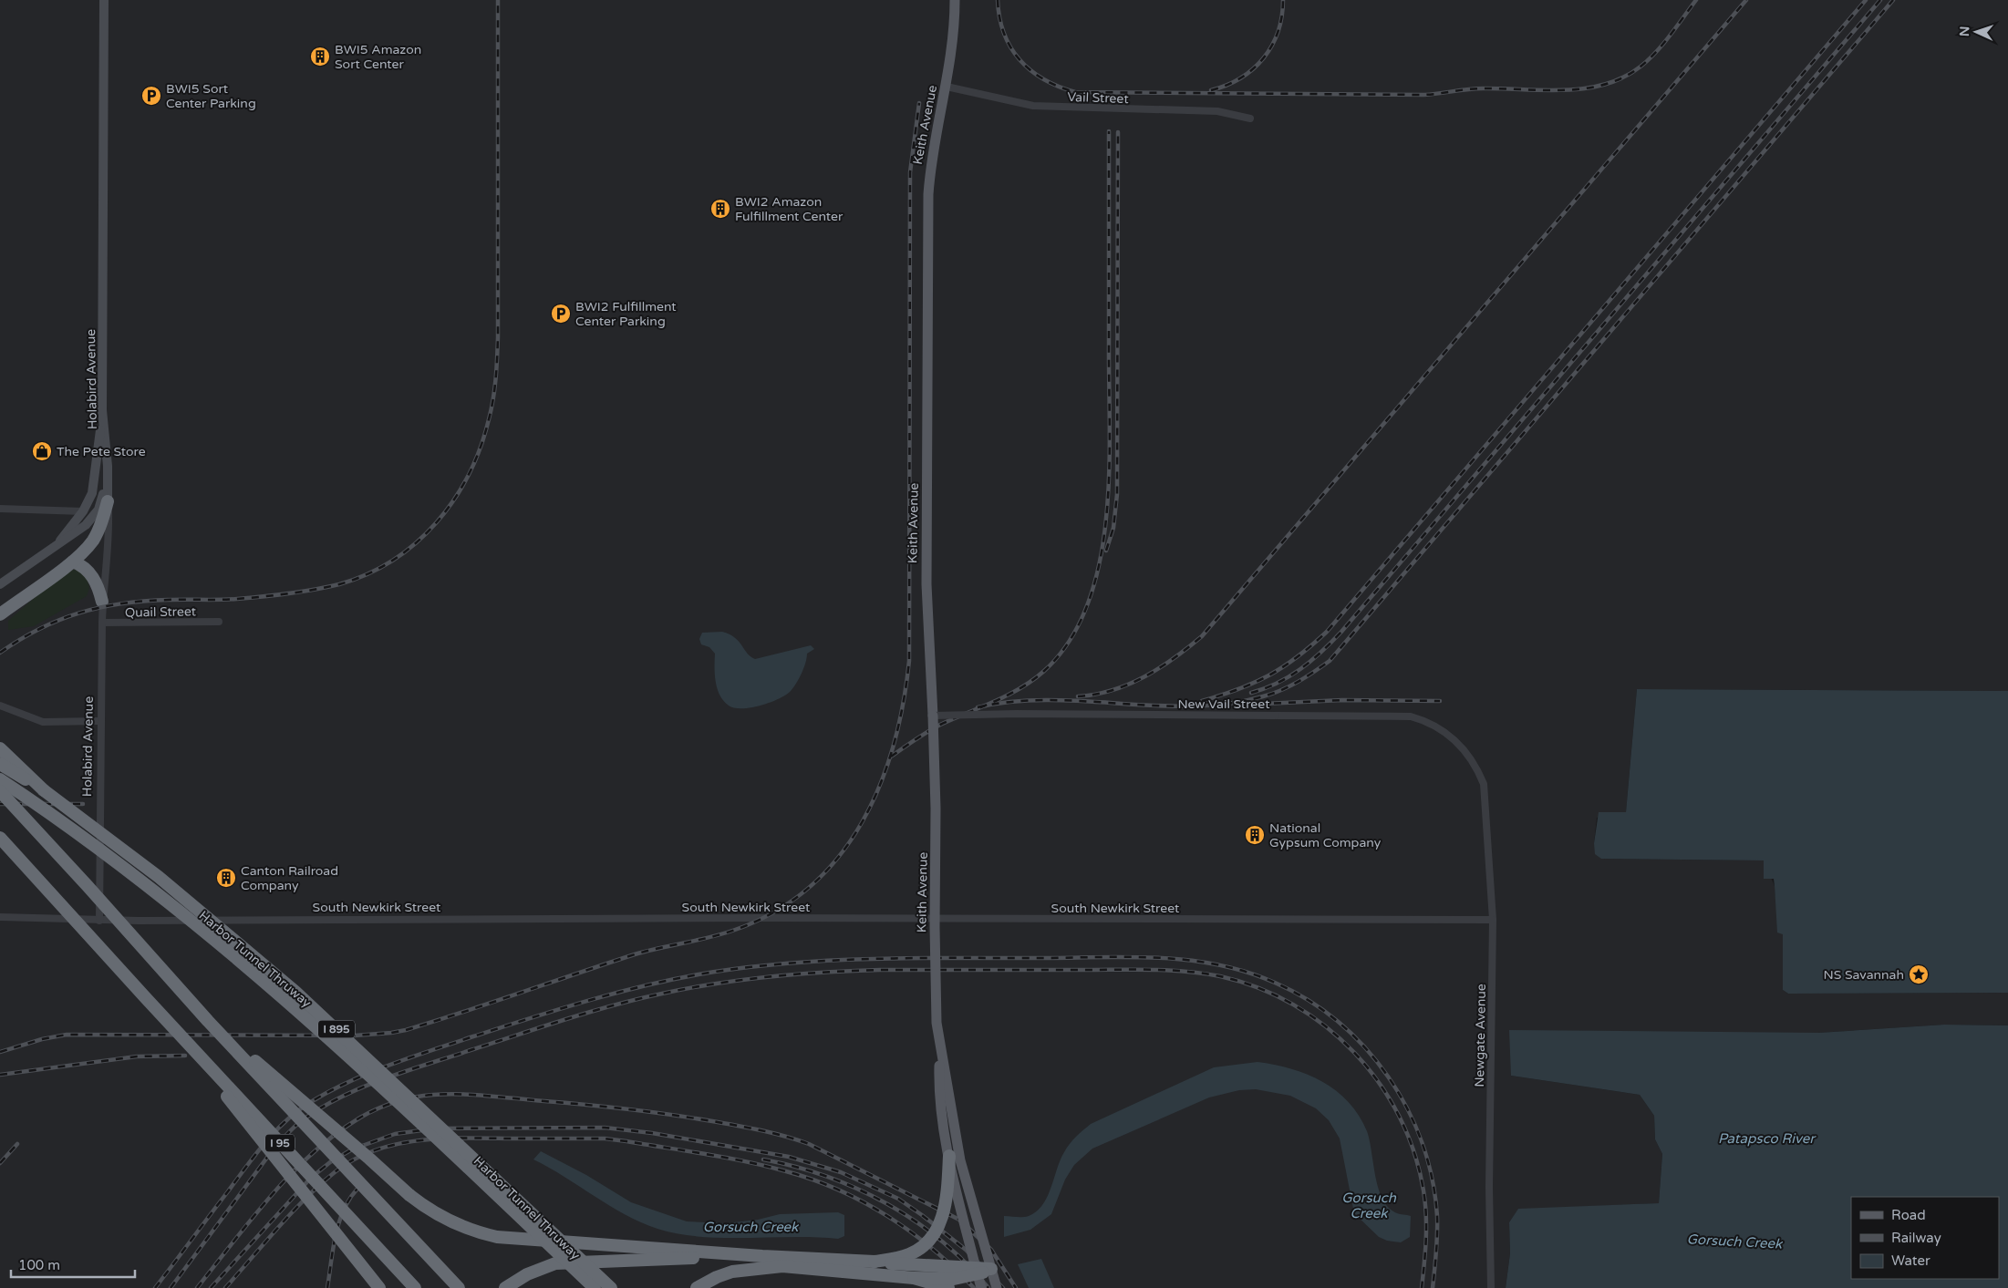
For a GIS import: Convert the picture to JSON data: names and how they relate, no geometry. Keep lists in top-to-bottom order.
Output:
{
  "streets": {
    "highway": ["Harbor Tunnel Thruway", "I 895", "I 95"],
    "main road": ["Keith Avenue", "Holabird Avenue"],
    "street": [
      "Vail Street",
      "Quail Street",
      "New Vail Street",
      "South Newkirk Street",
      "Newgate Avenue"
    ]
  },
  "crossings": [
    ["Vail Street", "Keith Avenue"],
    ["Keith Avenue", "New Vail Street"],
    ["Keith Avenue", "South Newkirk Street"],
    ["Holabird Avenue", "Quail Street"],
    ["Holabird Avenue", "South Newkirk Street"],
    ["New Vail Street", "Newgate Avenue"],
    ["South Newkirk Street", "Newgate Avenue"]
  ],
  "water": ["Patapsco River", "Gorsuch Creek"],
  "places": {
    "building": [
      "BWI5 Amazon Sort Center",
      "BWI2 Amazon Fulfillment Center",
      "National Gypsum Company",
      "Canton Railroad Company"
    ],
    "parking": ["BWI5 Sort Center Parking", "BWI2 Fulfillment Center Parking"],
    "shop": ["The Pete Store"],
    "place": ["NS Savannah"]
  },
  "legend": ["Road", "Railway", "Water"],
  "scale_bar": "100 m",
  "north": "left"
}
